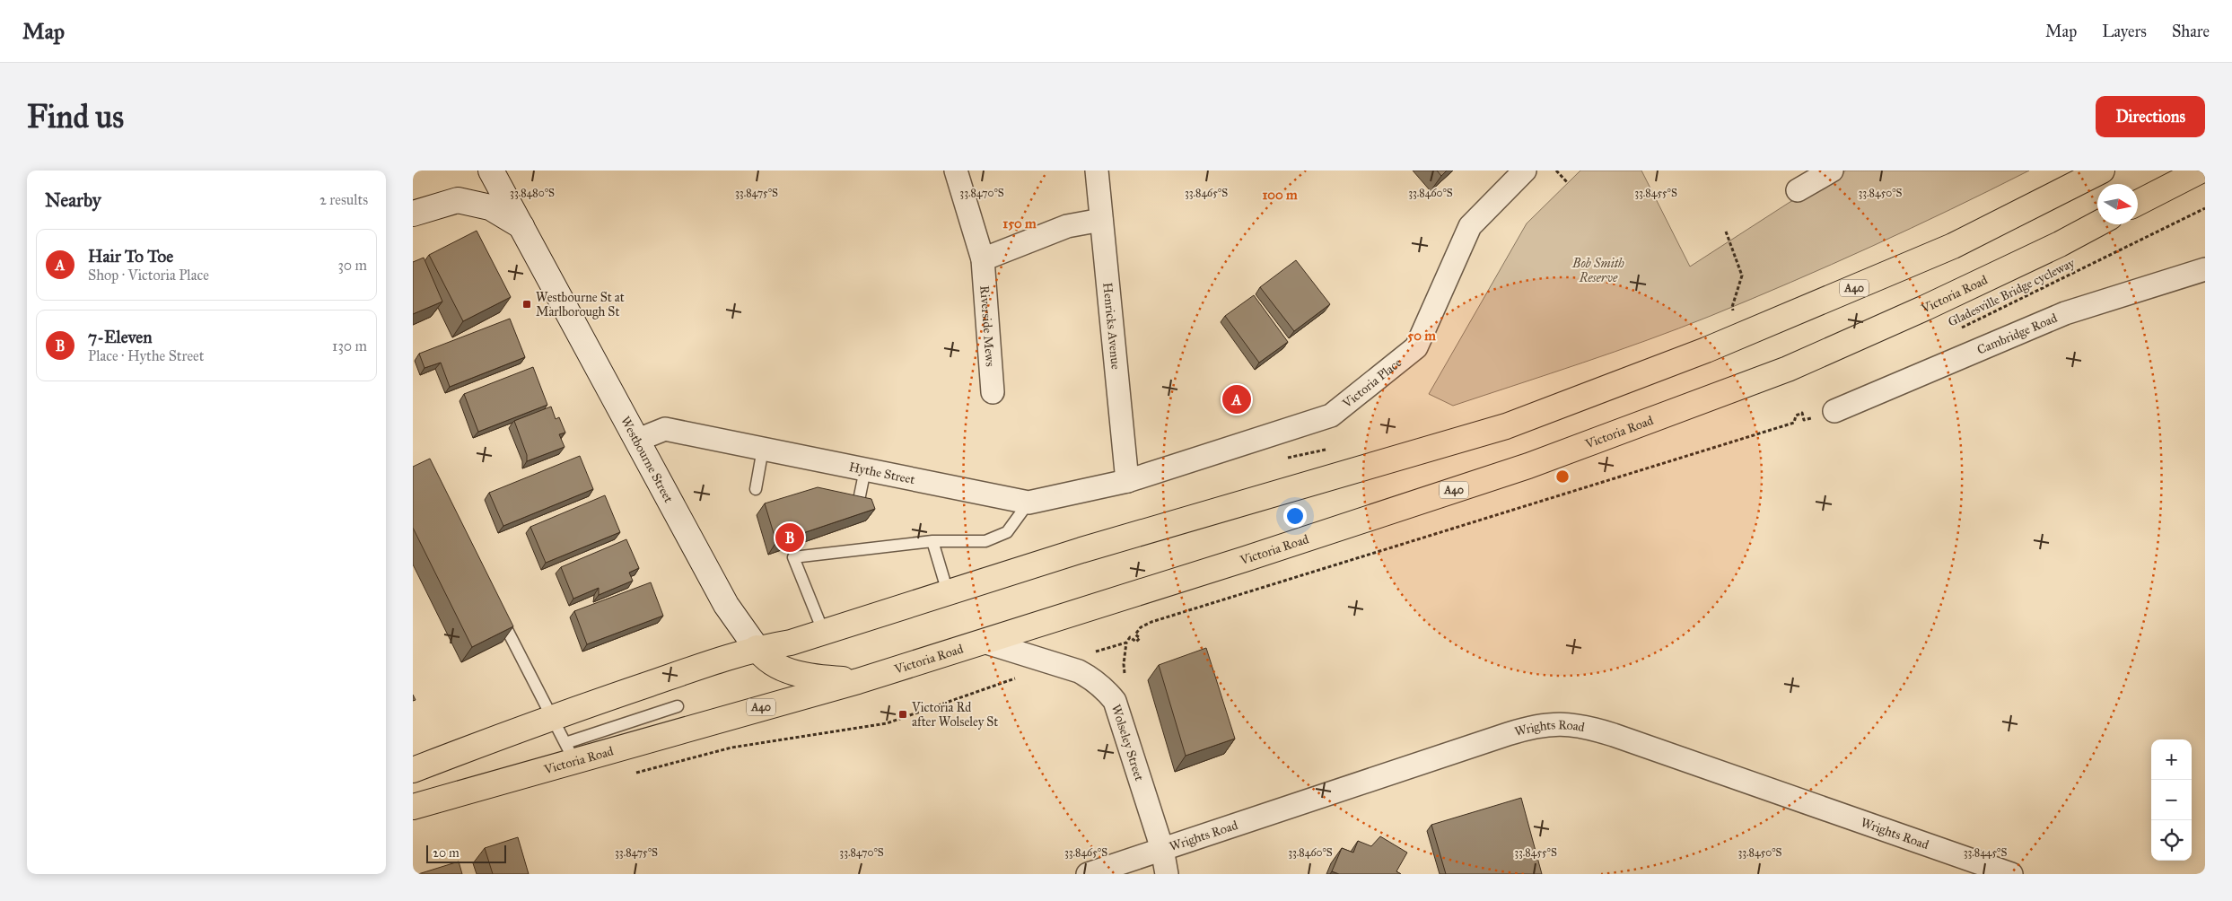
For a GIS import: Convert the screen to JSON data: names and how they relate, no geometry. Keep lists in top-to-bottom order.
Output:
{
  "streets": {
    "highway": ["A40", "Victoria Road", "Westbourne Street"],
    "street": [
      "Riverside Mews",
      "Henricks Avenue",
      "Cambridge Road",
      "Victoria Place",
      "Hythe Street",
      "Wrights Road",
      "Wolseley Street"
    ],
    "path": ["Gladesville Bridge cycleway"]
  },
  "crossings": [
    ["A40", "Westbourne Street"],
    ["Victoria Road", "Westbourne Street"],
    ["Victoria Road", "Wolseley Street"],
    ["Henricks Avenue", "Victoria Place"],
    ["Henricks Avenue", "Hythe Street"],
    ["Victoria Place", "Hythe Street"],
    ["Westbourne Street", "Hythe Street"],
    ["Wrights Road", "Wolseley Street"]
  ],
  "parks": ["Bob Smith Reserve"],
  "places": {
    "transit": ["Westbourne St at Marlborough St", "Victoria Rd after Wolseley St"]
  },
  "scale_bar": "20 m",
  "north": "right",
  "page": {
    "header": "Map",
    "nav": ["Map", "Layers", "Share"],
    "buttons": "Directions",
    "title": "Find us",
    "heading": ["Nearby", "2 results"],
    "list": [
      {
        "mark": "A",
        "name": "Hair To Toe",
        "note": "Shop · Victoria Place",
        "value": "30 m"
      },
      {
        "mark": "B",
        "name": "7-Eleven",
        "note": "Place · Hythe Street",
        "value": "130 m"
      }
    ],
    "pins": ["A", "B"],
    "map_buttons": ["+", "−"],
    "scale": "20 m"
  },
  "coordinates": [
    "33.8480°S",
    "33.8475°S",
    "33.8470°S",
    "33.8465°S",
    "33.8460°S",
    "33.8455°S",
    "33.8450°S",
    "33.8445°S"
  ],
  "rings": ["100 m", "150 m", "50 m"]
}
